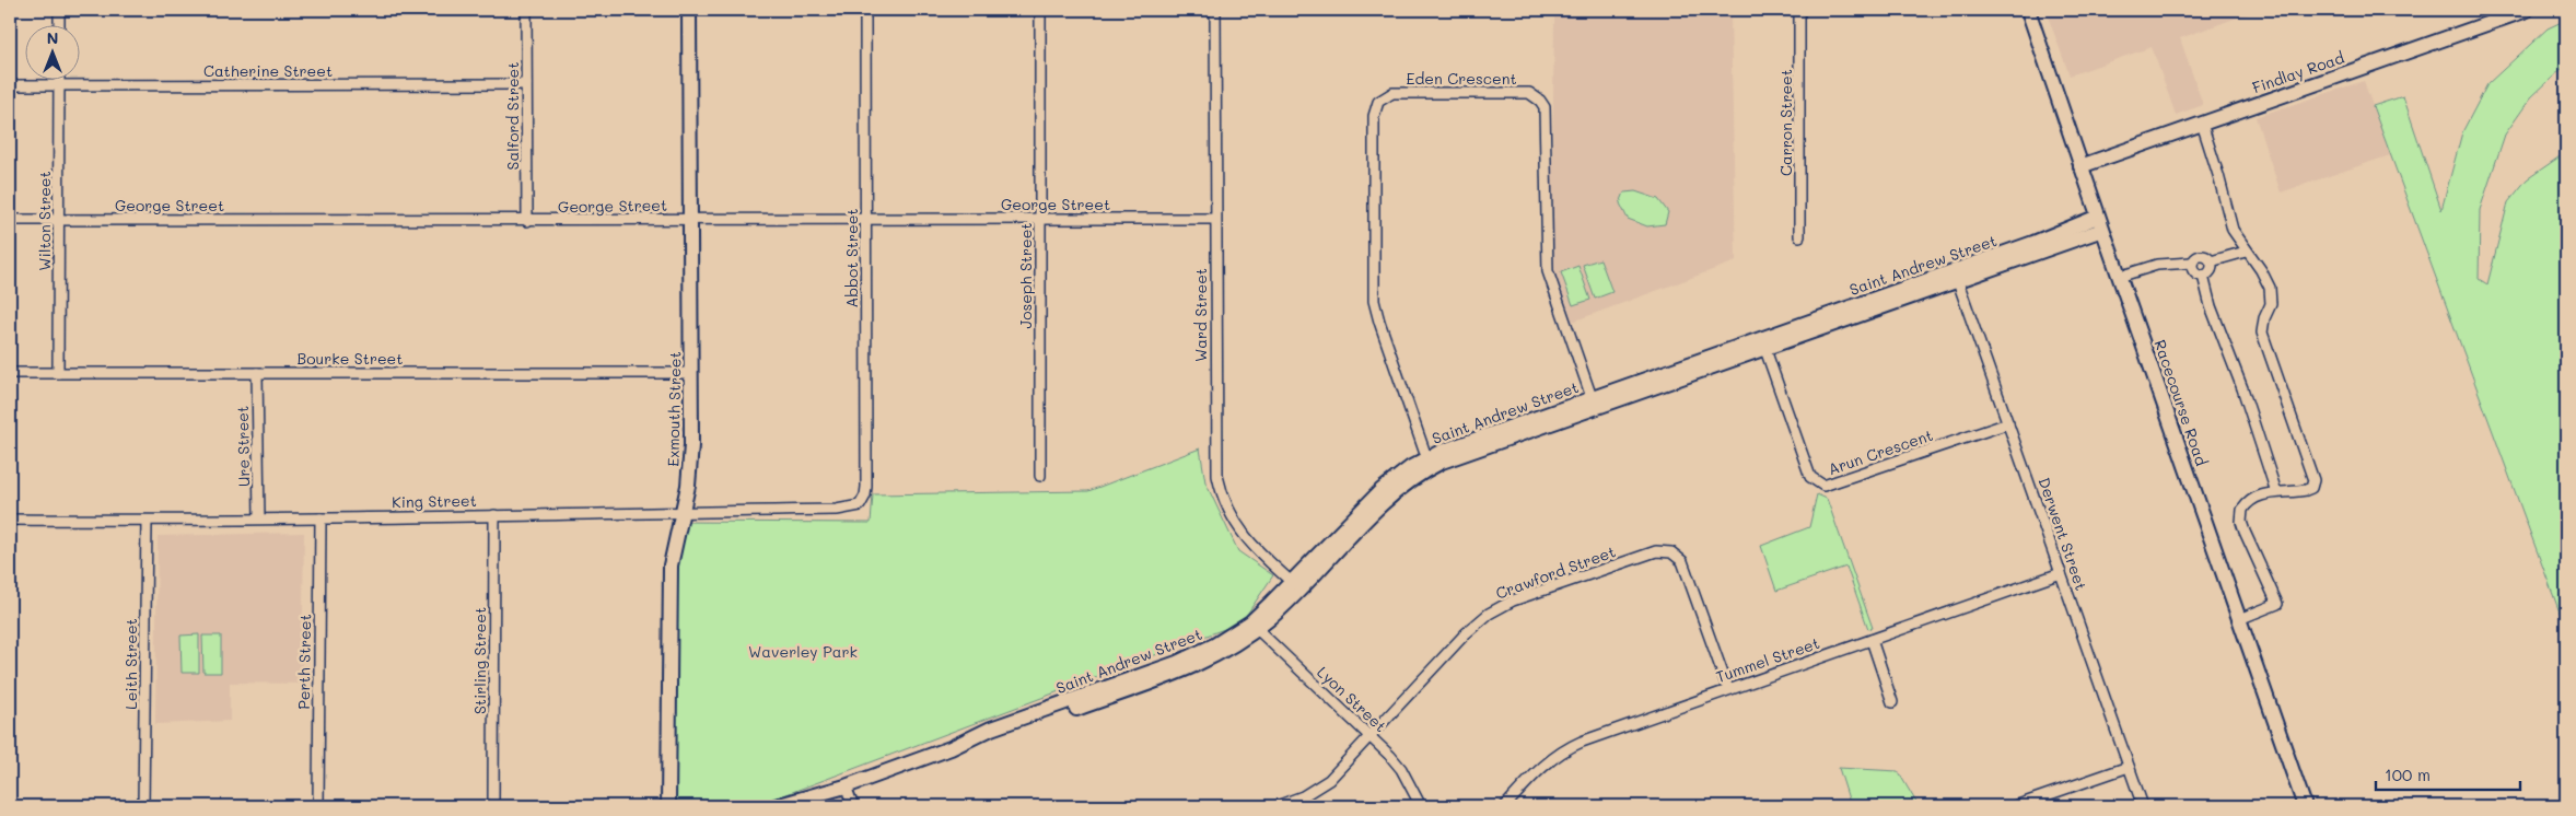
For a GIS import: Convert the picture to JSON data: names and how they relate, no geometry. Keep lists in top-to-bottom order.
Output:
{
  "streets": {
    "street": [
      "Catherine Street",
      "Findlay Road",
      "Eden Crescent",
      "Salford Street",
      "Carron Street",
      "George Street",
      "Wilton Street",
      "Abbot Street",
      "Saint Andrew Street",
      "Joseph Street",
      "Ward Street",
      "Bourke Street",
      "Racecourse Road",
      "Exmouth Street",
      "Ure Street",
      "Arun Crescent",
      "King Street",
      "Derwent Street",
      "Crawford Street",
      "Tummel Street",
      "Stirling Street",
      "Perth Street",
      "Leith Street",
      "Lyon Street"
    ]
  },
  "crossings": [
    ["Catherine Street", "Salford Street"],
    ["Catherine Street", "Wilton Street"],
    ["Findlay Road", "Racecourse Road"],
    ["Eden Crescent", "Saint Andrew Street"],
    ["Salford Street", "George Street"],
    ["George Street", "Wilton Street"],
    ["George Street", "Abbot Street"],
    ["George Street", "Joseph Street"],
    ["George Street", "Ward Street"],
    ["George Street", "Exmouth Street"],
    ["Wilton Street", "Bourke Street"],
    ["Abbot Street", "King Street"],
    ["Saint Andrew Street", "Ward Street"],
    ["Saint Andrew Street", "Racecourse Road"],
    ["Saint Andrew Street", "Arun Crescent"],
    ["Saint Andrew Street", "Derwent Street"],
    ["Saint Andrew Street", "Lyon Street"],
    ["Bourke Street", "Exmouth Street"],
    ["Bourke Street", "Ure Street"],
    ["Exmouth Street", "King Street"],
    ["Ure Street", "King Street"],
    ["Arun Crescent", "Derwent Street"],
    ["King Street", "Stirling Street"],
    ["King Street", "Perth Street"],
    ["King Street", "Leith Street"],
    ["Derwent Street", "Tummel Street"],
    ["Crawford Street", "Tummel Street"],
    ["Crawford Street", "Lyon Street"]
  ],
  "parks": ["Waverley Park"],
  "scale_bar": "100 m",
  "north": "top"
}
